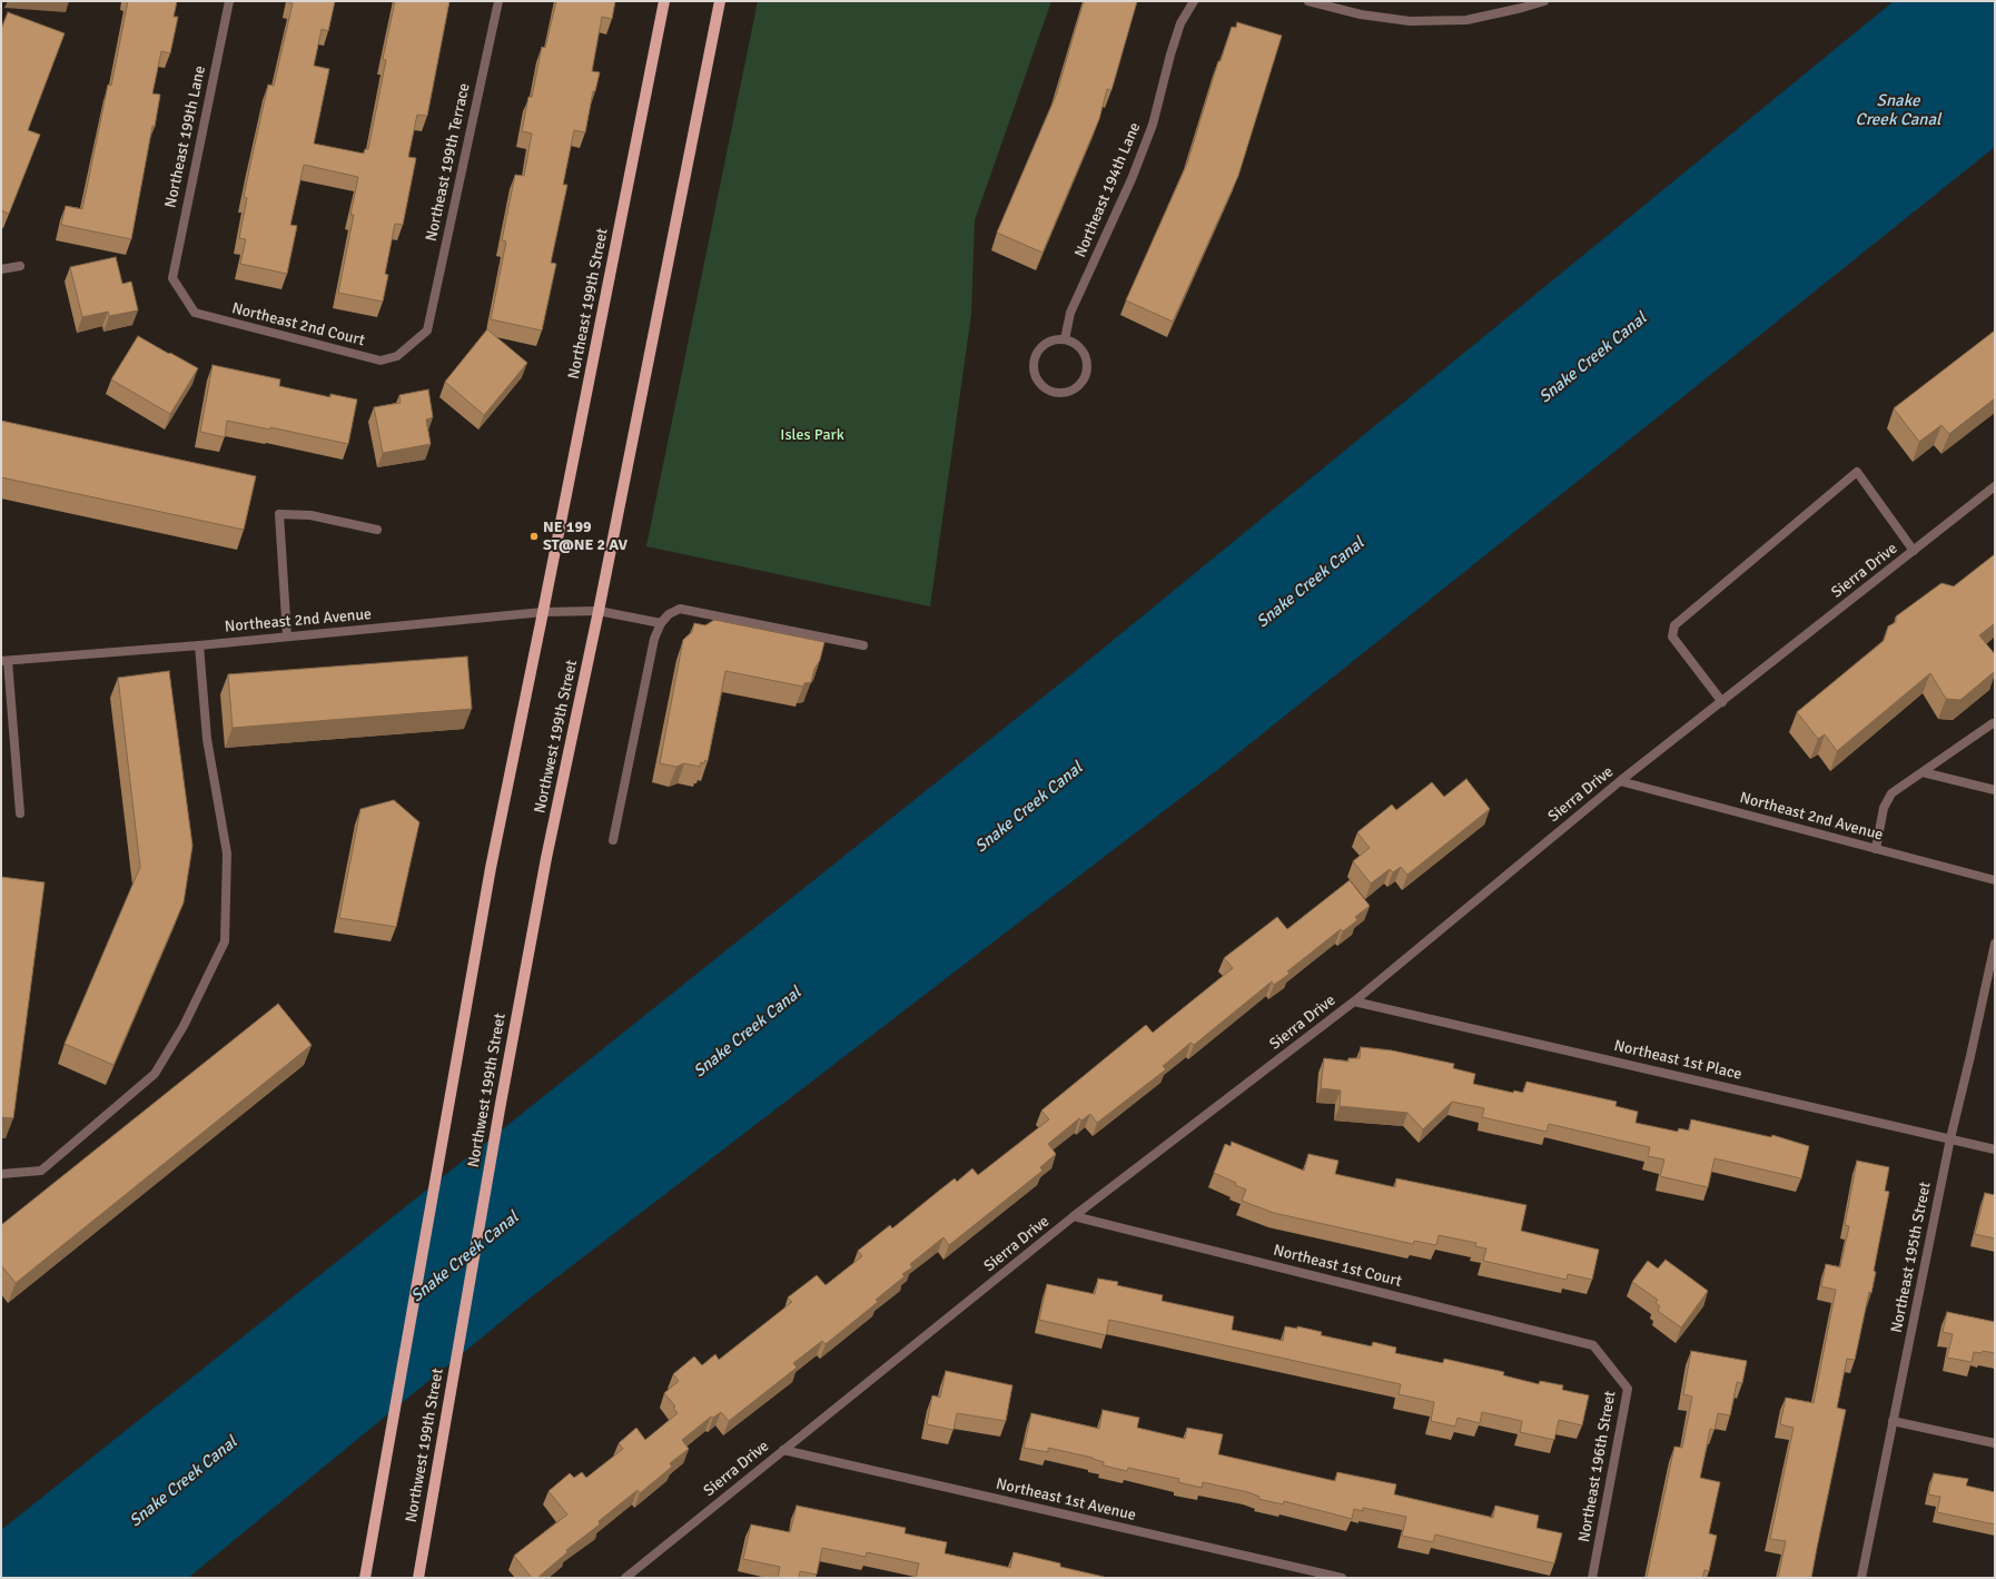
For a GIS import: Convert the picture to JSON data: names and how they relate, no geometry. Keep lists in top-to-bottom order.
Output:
{
  "streets": {
    "main road": ["Northeast 199th Street", "Northwest 199th Street"],
    "street": [
      "Northeast 199th Lane",
      "Northeast 199th Terrace",
      "Northeast 194th Lane",
      "Northeast 2nd Court",
      "Sierra Drive",
      "Northeast 2nd Avenue",
      "Northeast 1st Place",
      "Northeast 195th Street",
      "Northeast 1st Court",
      "Northeast 196th Street",
      "Northeast 1st Avenue"
    ]
  },
  "crossings": [
    ["Northeast 199th Lane", "Northeast 2nd Court"],
    ["Northeast 199th Terrace", "Northeast 2nd Court"],
    ["Northeast 199th Street", "Northeast 2nd Avenue"],
    ["Sierra Drive", "Northeast 2nd Avenue"],
    ["Sierra Drive", "Northeast 1st Place"],
    ["Sierra Drive", "Northeast 1st Court"],
    ["Sierra Drive", "Northeast 1st Avenue"],
    ["Northeast 2nd Avenue", "Northwest 199th Street"],
    ["Northeast 1st Place", "Northeast 195th Street"],
    ["Northeast 1st Court", "Northeast 196th Street"]
  ],
  "water": ["Snake Creek Canal"],
  "parks": ["Isles Park"],
  "places": ["NE 199 ST@NE 2 AV"]
}
